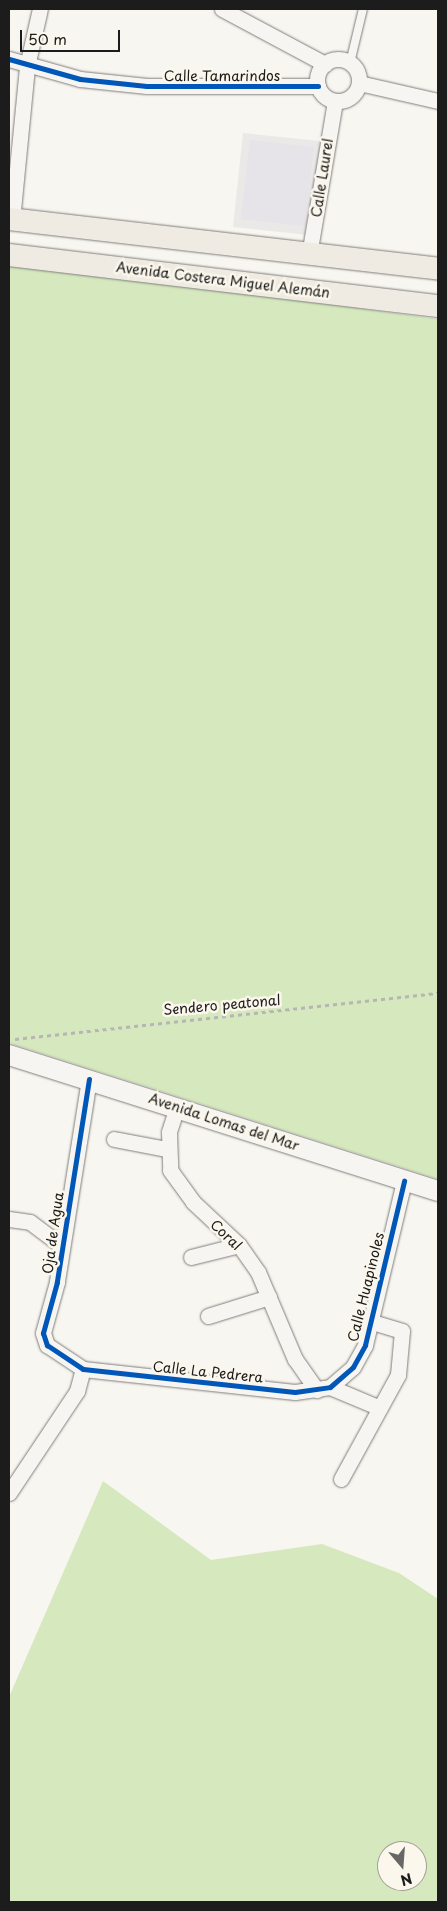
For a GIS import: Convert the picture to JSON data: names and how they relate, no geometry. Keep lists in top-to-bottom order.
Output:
{
  "streets": {
    "main road": ["Avenida Costera Miguel Alemán", "Avenida Lomas del Mar"],
    "street": [
      "Calle Tamarindos",
      "Calle Laurel",
      "Oja de Agua",
      "Coral",
      "Calle Huapinoles",
      "Calle La Pedrera"
    ],
    "path": ["Sendero peatonal"]
  },
  "crossings": [
    ["Calle Tamarindos", "Calle Laurel"],
    ["Avenida Lomas del Mar", "Oja de Agua"],
    ["Avenida Lomas del Mar", "Coral"],
    ["Avenida Lomas del Mar", "Calle Huapinoles"],
    ["Oja de Agua", "Calle La Pedrera"],
    ["Coral", "Calle Huapinoles"],
    ["Coral", "Calle La Pedrera"],
    ["Calle Huapinoles", "Calle La Pedrera"]
  ],
  "scale_bar": "50 m",
  "north": "bottom"
}
